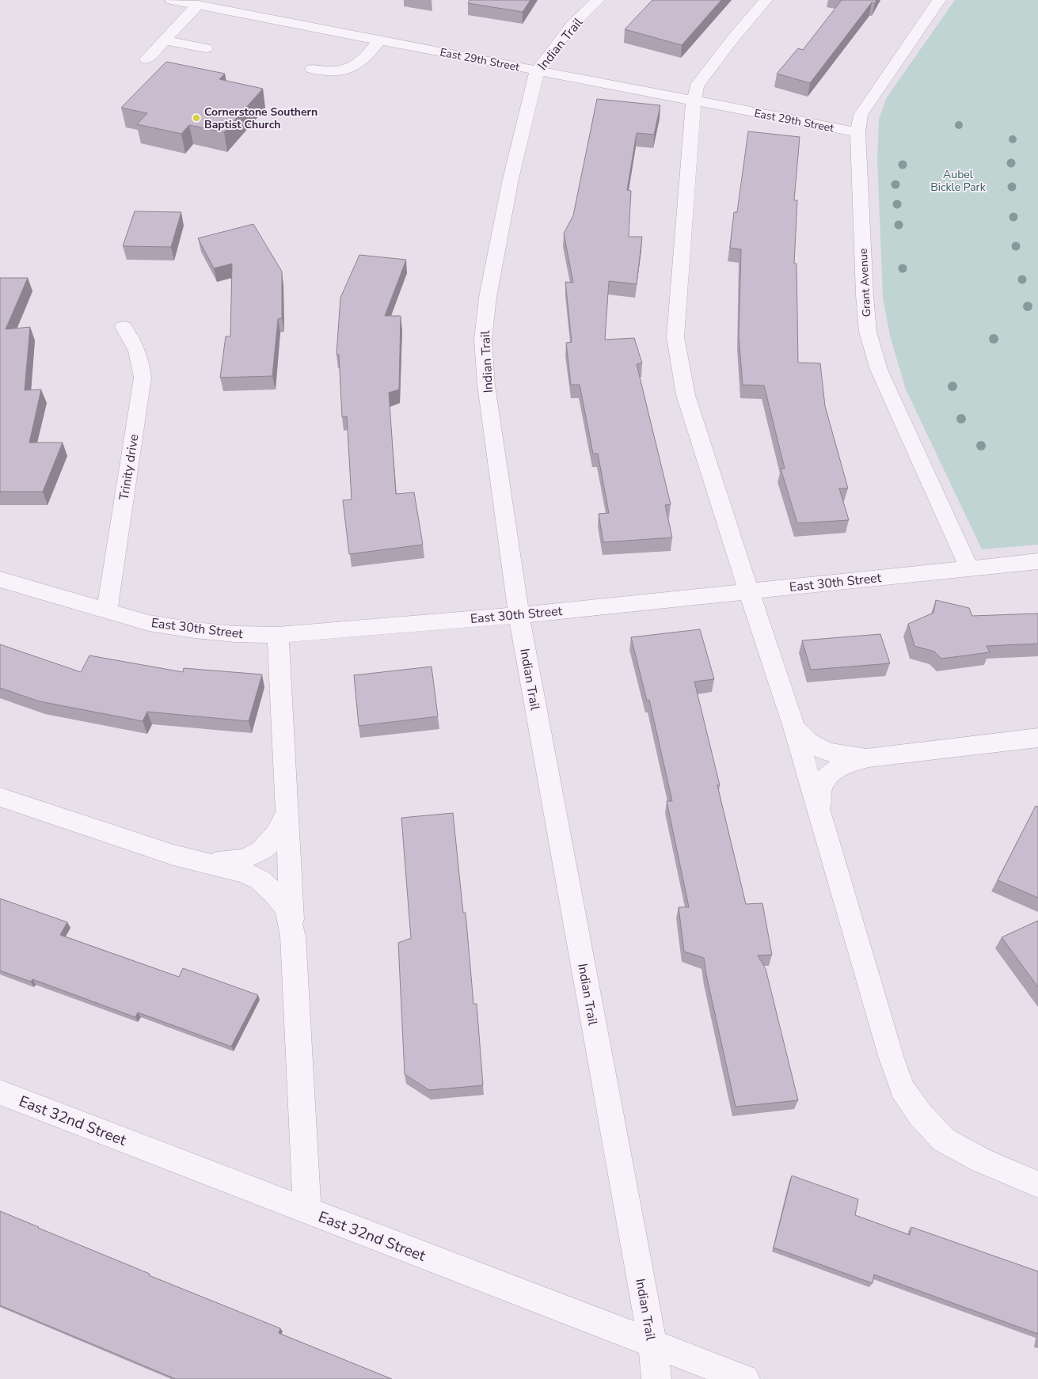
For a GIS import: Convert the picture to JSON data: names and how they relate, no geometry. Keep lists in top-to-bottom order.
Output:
{
  "streets": {
    "street": [
      "Indian Trail",
      "East 29th Street",
      "Grant Avenue",
      "Trinity drive",
      "East 30th Street",
      "East 32nd Street"
    ]
  },
  "crossings": [
    ["Indian Trail", "East 29th Street"],
    ["Indian Trail", "East 30th Street"],
    ["Indian Trail", "East 32nd Street"],
    ["East 29th Street", "Grant Avenue"],
    ["Grant Avenue", "East 30th Street"],
    ["Trinity drive", "East 30th Street"]
  ],
  "parks": ["Aubel Bickle Park"],
  "places": ["Cornerstone Southern Baptist Church"]
}
